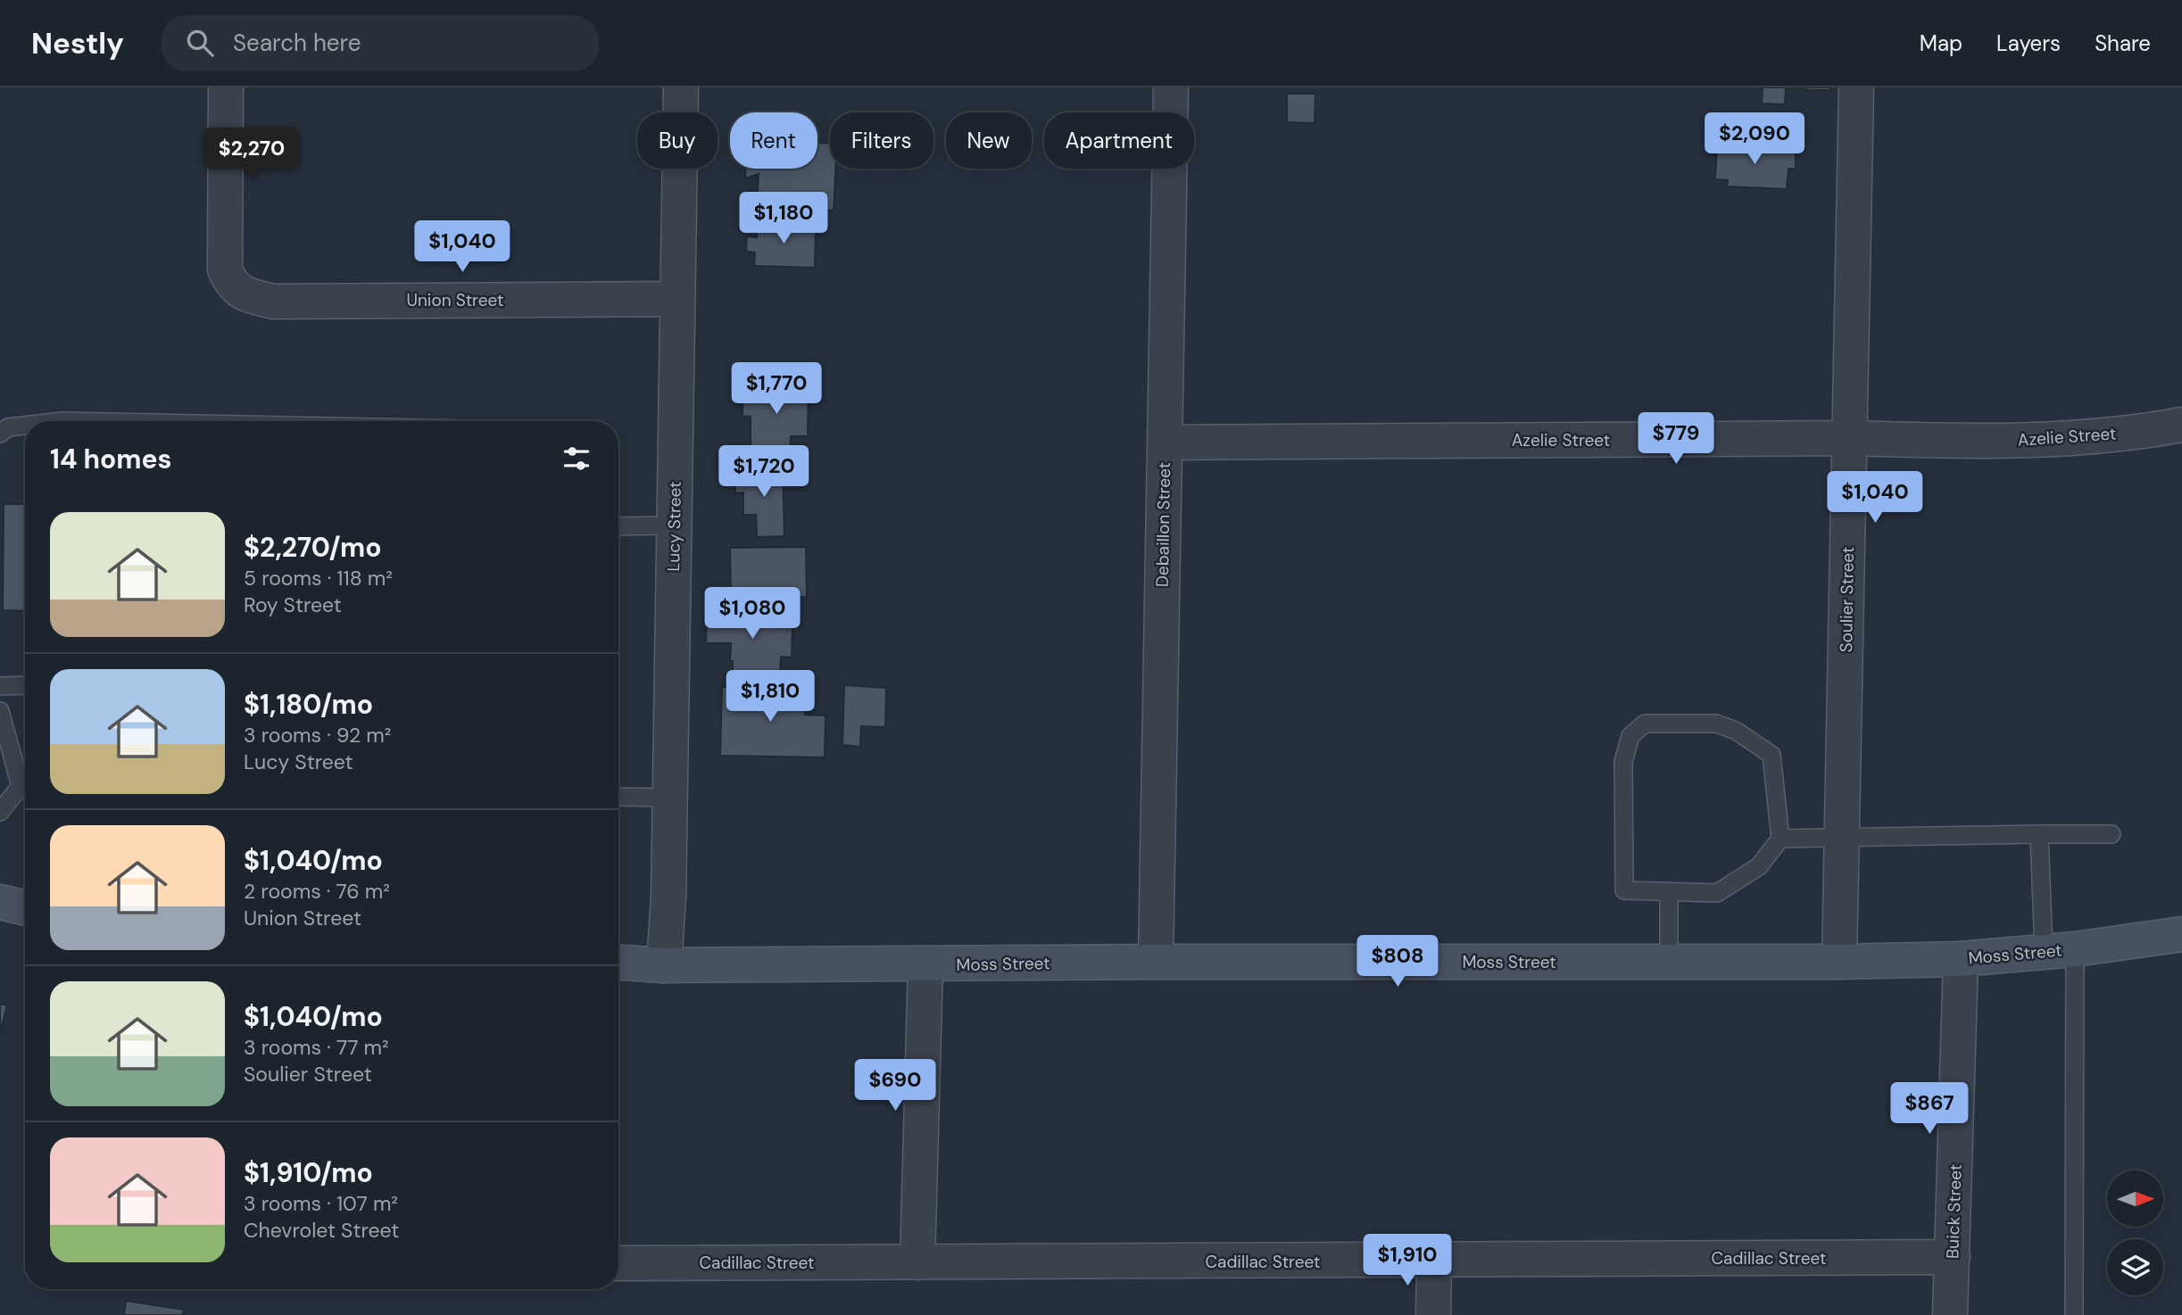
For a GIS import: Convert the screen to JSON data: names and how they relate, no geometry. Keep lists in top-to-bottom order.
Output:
{
  "streets": {
    "main road": ["Moss Street"],
    "street": [
      "Union Street",
      "Azelie Street",
      "Debaillon Street",
      "Lucy Street",
      "Soulier Street",
      "Buick Street",
      "Cadillac Street"
    ]
  },
  "crossings": [
    ["Union Street", "Lucy Street"],
    ["Azelie Street", "Debaillon Street"],
    ["Azelie Street", "Soulier Street"],
    ["Debaillon Street", "Moss Street"],
    ["Lucy Street", "Moss Street"],
    ["Soulier Street", "Moss Street"],
    ["Moss Street", "Buick Street"],
    ["Buick Street", "Cadillac Street"]
  ],
  "north": "right",
  "page": {
    "header": "Nestly",
    "search": "Search here",
    "nav": ["Map", "Layers", "Share"],
    "price": [
      "$2,090",
      "$2,270",
      "$1,180",
      "$1,040",
      "$1,770",
      "$779",
      "$1,720",
      "$1,040",
      "$1,080",
      "$1,810",
      "$808",
      "$690",
      "$867",
      "$1,910"
    ],
    "chip": [
      "Buy",
      "Rent",
      "Filters",
      "New",
      "Apartment"
    ],
    "heading": "14 homes",
    "list": [
      {
        "name": "$2,270/mo",
        "note": "5 rooms · 118 m² · Roy Street"
      },
      {
        "name": "$1,180/mo",
        "note": "3 rooms · 92 m² · Lucy Street"
      },
      {
        "name": "$1,040/mo",
        "note": "2 rooms · 76 m² · Union Street"
      },
      {
        "name": "$1,040/mo",
        "note": "3 rooms · 77 m² · Soulier Street"
      },
      {
        "name": "$1,910/mo",
        "note": "3 rooms · 107 m² · Chevrolet Street"
      }
    ]
  }
}
